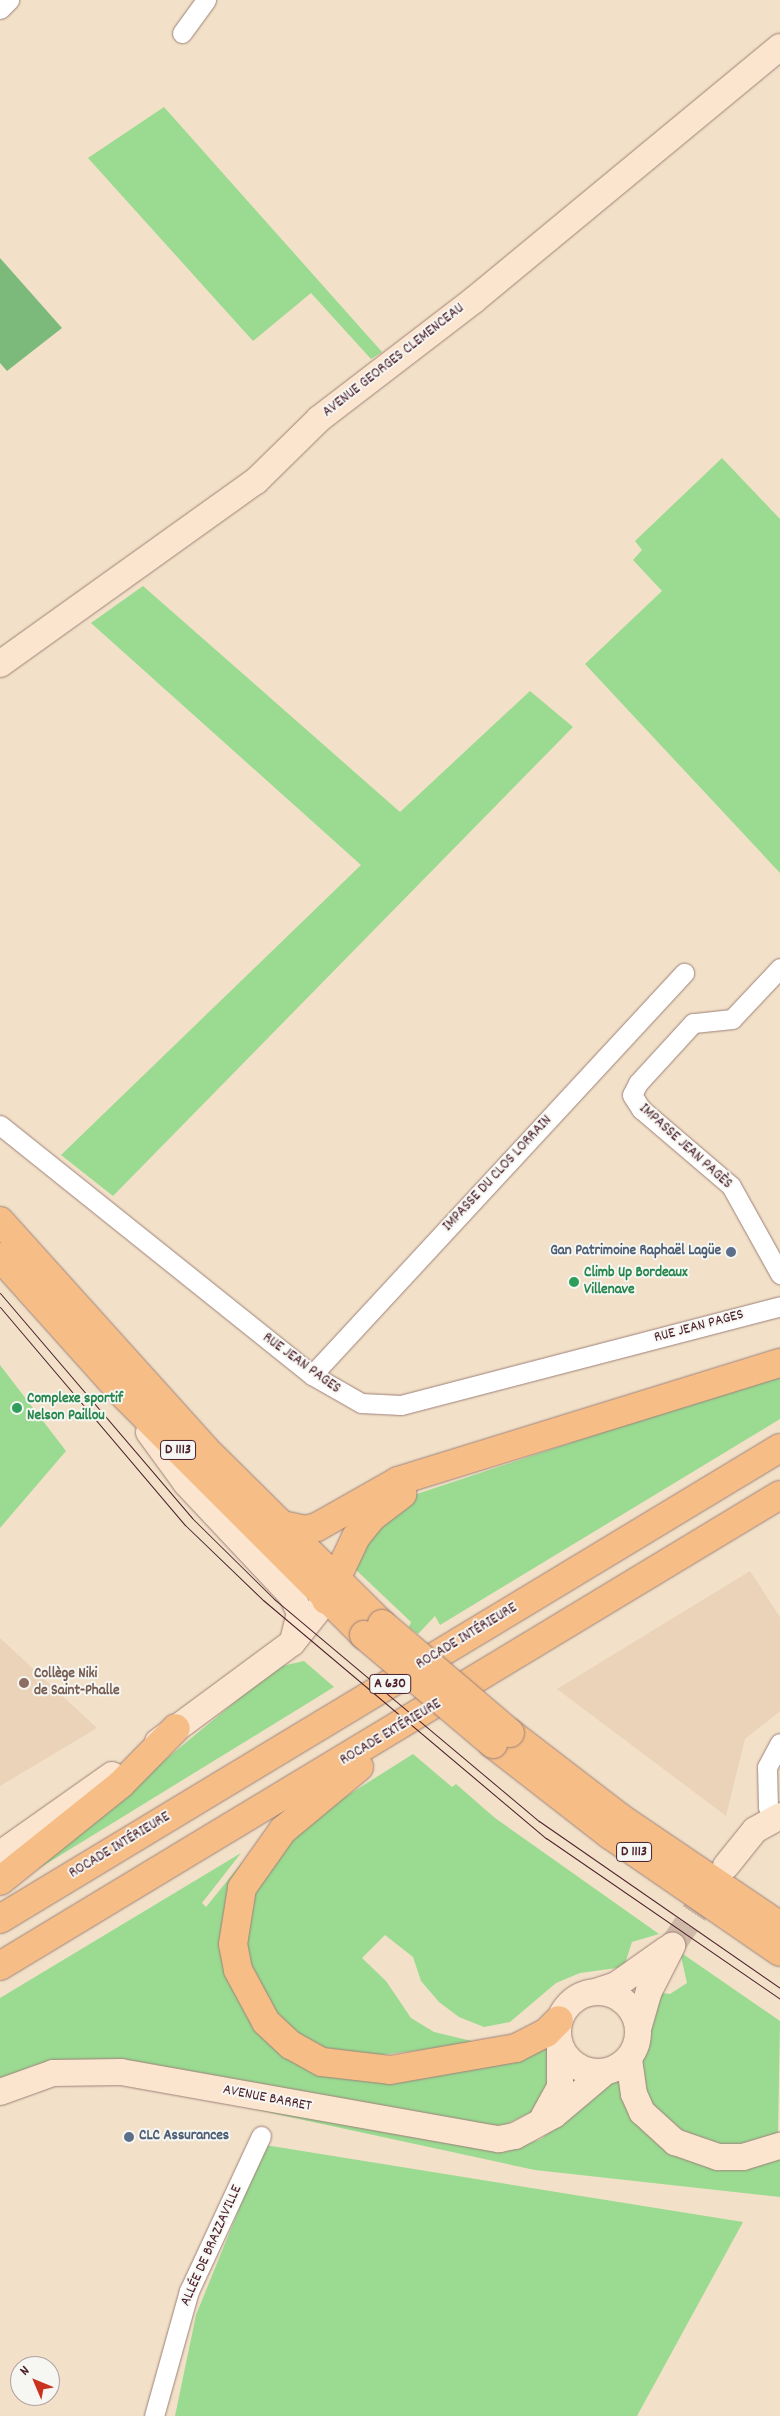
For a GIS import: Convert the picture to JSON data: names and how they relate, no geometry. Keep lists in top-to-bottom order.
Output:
{
  "streets": {
    "main road": [
      "D 1113",
      "ROCADE INTÉRIEURE",
      "A 630",
      "ROCADE EXTÉRIEURE"
    ],
    "street": [
      "AVENUE GEORGES CLEMENCEAU",
      "IMPASSE JEAN PAGÈS",
      "IMPASSE DU CLOS LORRAIN",
      "RUE JEAN PAGES",
      "AVENUE BARRET",
      "ALLÉE DE BRAZZAVILLE"
    ]
  },
  "crossings": [
    ["IMPASSE DU CLOS LORRAIN", "RUE JEAN PAGES"]
  ],
  "places": [
    "Gan Patrimoine Raphaël Lagüe",
    "Climb Up Bordeaux Villenave",
    "Complexe sportif Nelson Paillou",
    "Collège Niki de Saint-Phalle",
    "CLC Assurances"
  ],
  "north": "top left"
}
